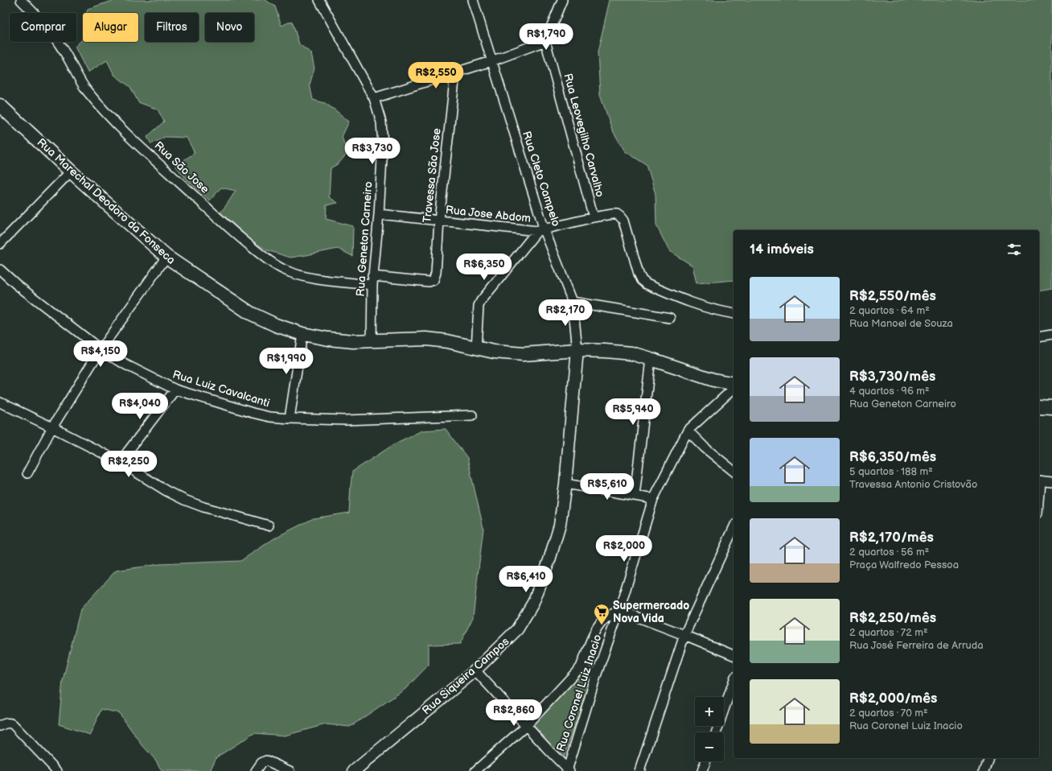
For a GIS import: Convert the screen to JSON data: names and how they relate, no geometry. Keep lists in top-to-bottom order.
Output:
{
  "streets": {
    "main road": ["Rua Marechal Deodoro da Fonseca"],
    "street": [
      "Rua Leovegilho Carvalho",
      "Rua São Jose",
      "Travessa São Jose",
      "Rua Cleto Campelo",
      "Rua Jose Abdom",
      "Rua Geneton Carneiro",
      "Rua Luiz Cavalcanti",
      "Rua Siqueira Campos",
      "Rua Coronel Luiz Inacio"
    ]
  },
  "crossings": [
    ["Rua Leovegilho Carvalho", "Rua Jose Abdom"],
    ["Rua São Jose", "Travessa São Jose"],
    ["Rua São Jose", "Rua Geneton Carneiro"],
    ["Travessa São Jose", "Rua Jose Abdom"],
    ["Rua Cleto Campelo", "Rua Marechal Deodoro da Fonseca"],
    ["Rua Cleto Campelo", "Rua Jose Abdom"],
    ["Rua Cleto Campelo", "Rua Siqueira Campos"],
    ["Rua Marechal Deodoro da Fonseca", "Rua Geneton Carneiro"],
    ["Rua Marechal Deodoro da Fonseca", "Rua Siqueira Campos"],
    ["Rua Jose Abdom", "Rua Geneton Carneiro"]
  ],
  "places": {
    "supermarket": ["Supermercado Nova Vida"]
  },
  "page": {
    "chip": [
      "Comprar",
      "Alugar",
      "Filtros",
      "Novo"
    ],
    "price": [
      "R$1,790",
      "R$2,550",
      "R$3,730",
      "R$6,350",
      "R$2,170",
      "R$4,150",
      "R$1,990",
      "R$4,040",
      "R$5,940",
      "R$2,250",
      "R$5,610",
      "R$2,000",
      "R$6,410",
      "R$2,860"
    ],
    "heading": "14 imóveis",
    "list": [
      {
        "name": "R$2,550/mês",
        "note": "2 quartos · 64 m² · Rua Manoel de Souza"
      },
      {
        "name": "R$3,730/mês",
        "note": "4 quartos · 96 m² · Rua Geneton Carneiro"
      },
      {
        "name": "R$6,350/mês",
        "note": "5 quartos · 188 m² · Travessa Antonio Cristovão"
      },
      {
        "name": "R$2,170/mês",
        "note": "2 quartos · 56 m² · Praça Walfredo Pessoa"
      },
      {
        "name": "R$2,250/mês",
        "note": "2 quartos · 72 m² · Rua José Ferreira de Arruda"
      },
      {
        "name": "R$2,000/mês",
        "note": "2 quartos · 70 m² · Rua Coronel Luiz Inacio"
      }
    ],
    "map_buttons": ["+", "−"]
  }
}
